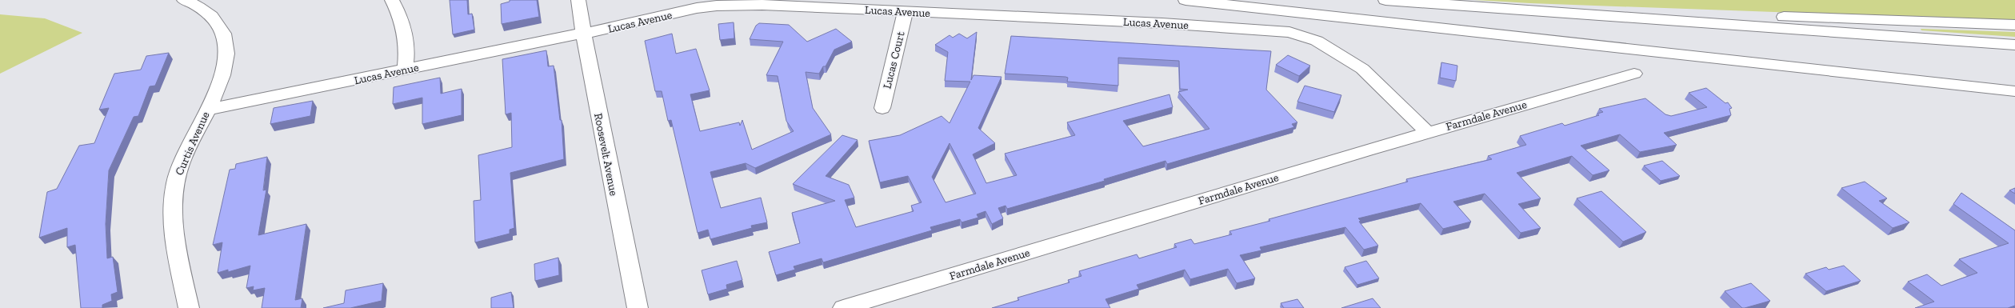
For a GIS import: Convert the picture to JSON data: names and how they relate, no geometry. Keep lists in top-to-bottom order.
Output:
{
  "streets": {
    "main road": [
      "Lucas Avenue",
      "Lucas Court",
      "Farmdale Avenue",
      "Curtis Avenue",
      "Roosevelt Avenue"
    ]
  },
  "crossings": [
    ["Lucas Avenue", "Lucas Court"],
    ["Lucas Avenue", "Farmdale Avenue"],
    ["Lucas Avenue", "Curtis Avenue"],
    ["Lucas Avenue", "Roosevelt Avenue"]
  ]
}
